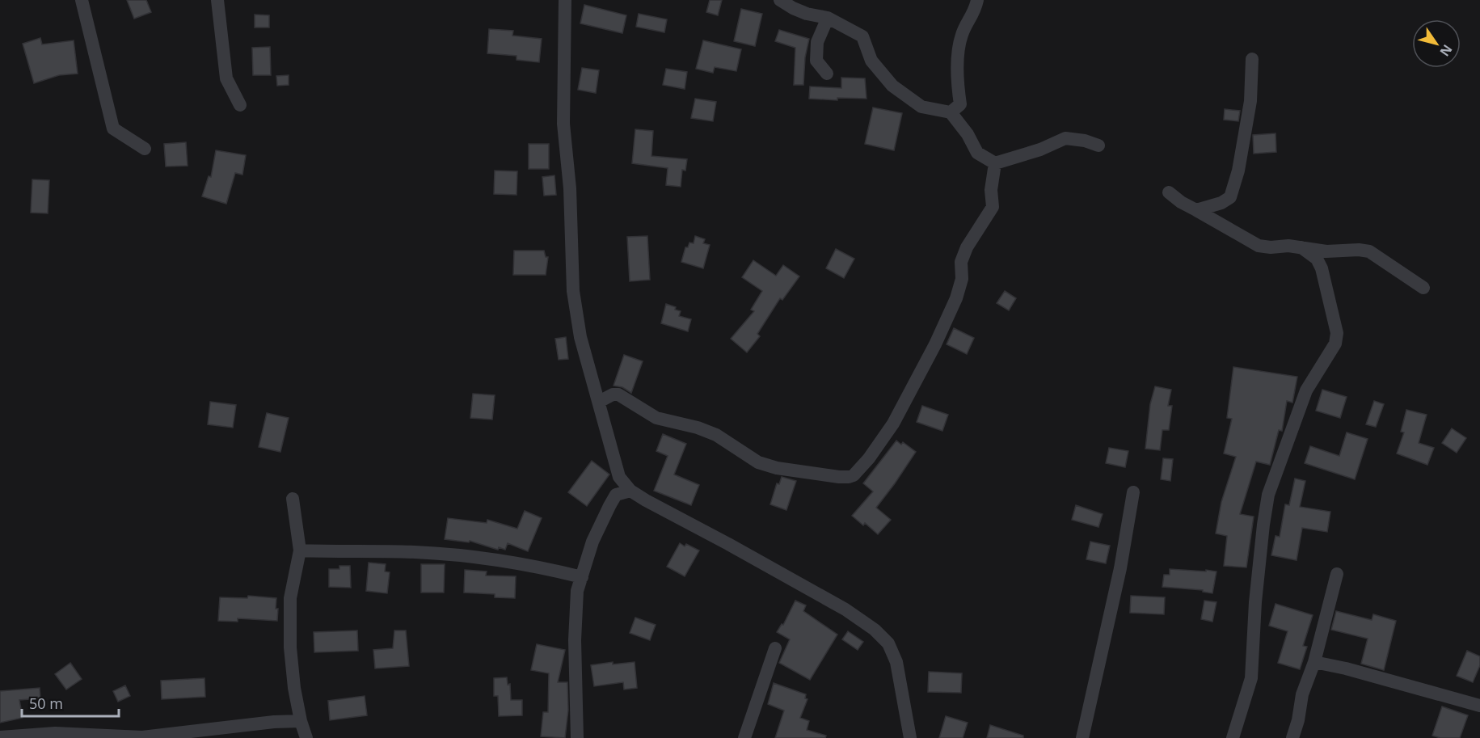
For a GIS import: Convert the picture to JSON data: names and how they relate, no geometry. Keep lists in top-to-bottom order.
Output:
{
  "scale_bar": "50 m",
  "north": "bottom right"
}
